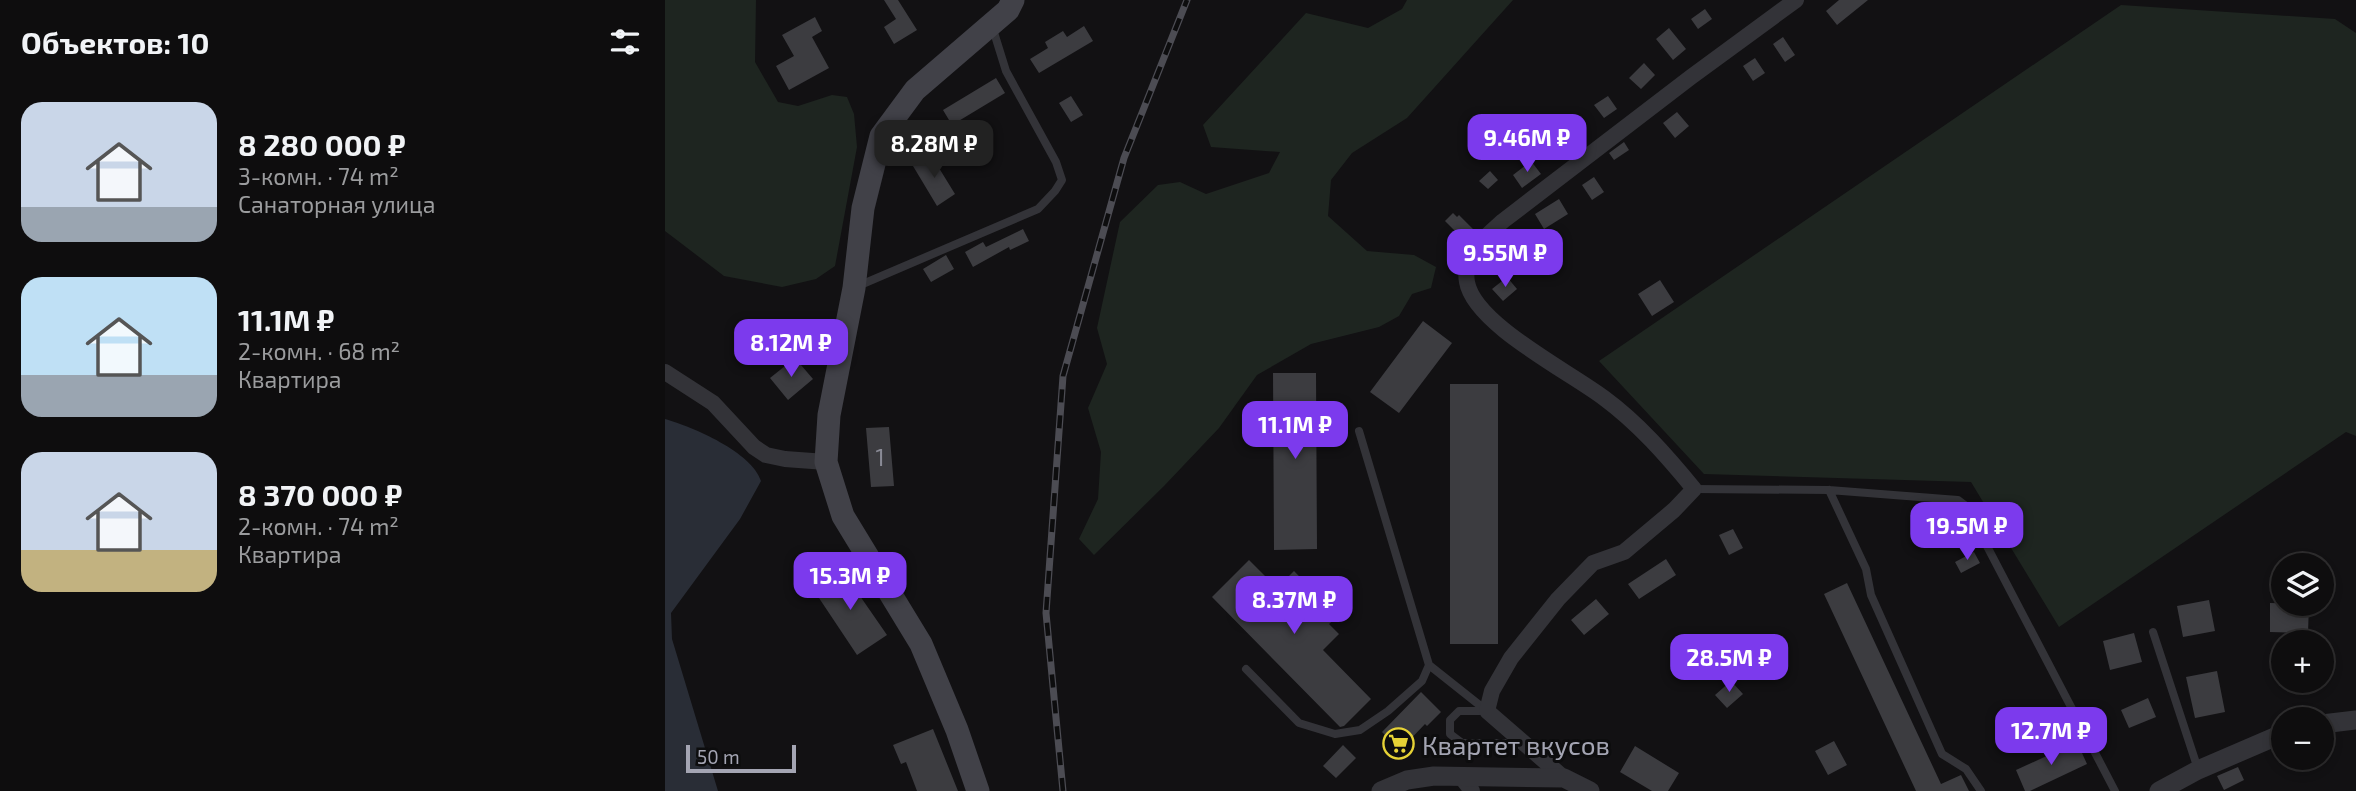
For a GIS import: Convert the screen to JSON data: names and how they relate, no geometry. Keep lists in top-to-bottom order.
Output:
{
  "places": {
    "supermarket": ["Квартет вкусов"]
  },
  "house_numbers": ["1"],
  "scale_bar": "50 m",
  "page": {
    "heading": "Объектов: 10",
    "list": [
      {
        "name": "8 280 000 ₽",
        "note": "3-комн. · 74 m² · Санаторная улица"
      },
      {
        "name": "11.1M ₽",
        "note": "2-комн. · 68 m² · Квартира"
      },
      {
        "name": "8 370 000 ₽",
        "note": "2-комн. · 74 m² · Квартира"
      }
    ],
    "price": [
      "9.46M ₽",
      "8.28M ₽",
      "9.55M ₽",
      "8.12M ₽",
      "11.1M ₽",
      "19.5M ₽",
      "15.3M ₽",
      "8.37M ₽",
      "28.5M ₽",
      "12.7M ₽"
    ],
    "map_buttons": ["+", "−"],
    "scale": "50 m"
  }
}
